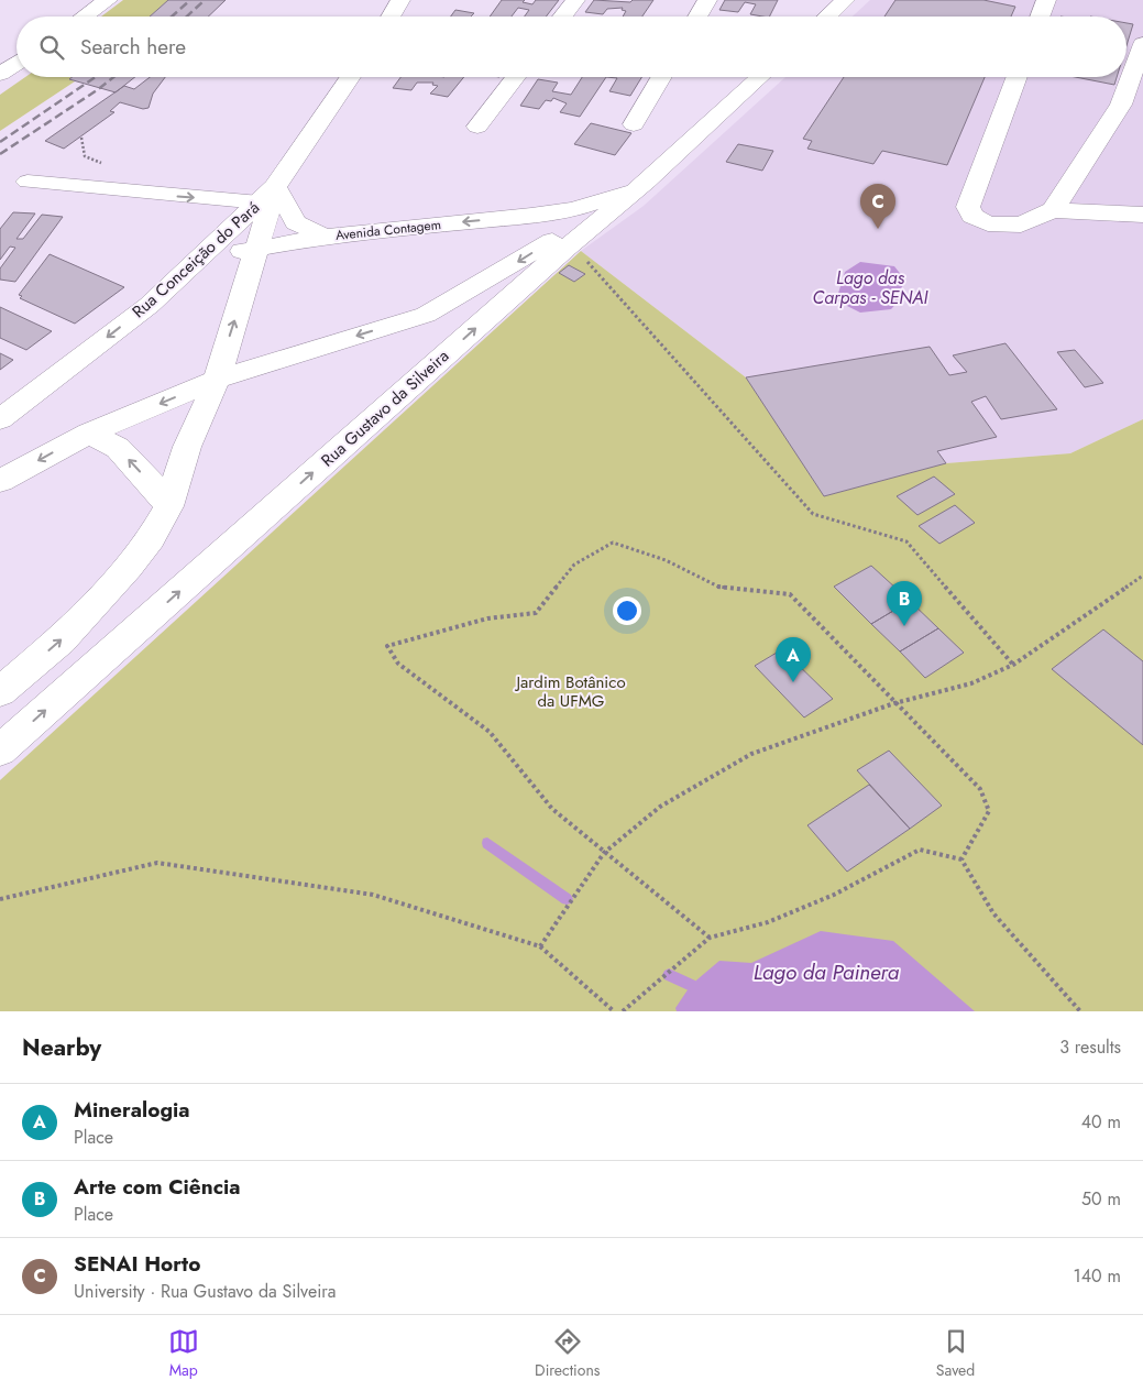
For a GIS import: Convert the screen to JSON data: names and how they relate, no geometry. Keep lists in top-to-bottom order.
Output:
{
  "streets": {
    "main road": ["Avenida Contagem", "Rua Conceição do Pará", "Rua Gustavo da Silveira"]
  },
  "crossings": [
    ["Avenida Contagem", "Rua Conceição do Pará"],
    ["Avenida Contagem", "Rua Gustavo da Silveira"]
  ],
  "water": ["Lago das Carpas - SENAI", "Lago da Painera"],
  "parks": ["Jardim Botânico da UFMG"],
  "page": {
    "search": "Search here",
    "pins": ["C", "B", "A"],
    "heading": ["Nearby", "3 results"],
    "list": [
      {
        "mark": "A",
        "name": "Mineralogia",
        "note": "Place",
        "value": "40 m"
      },
      {
        "mark": "B",
        "name": "Arte com Ciência",
        "note": "Place",
        "value": "50 m"
      },
      {
        "mark": "C",
        "name": "SENAI Horto",
        "note": "University · Rua Gustavo da Silveira",
        "value": "140 m"
      }
    ],
    "nav": ["Map", "Directions", "Saved"]
  }
}
